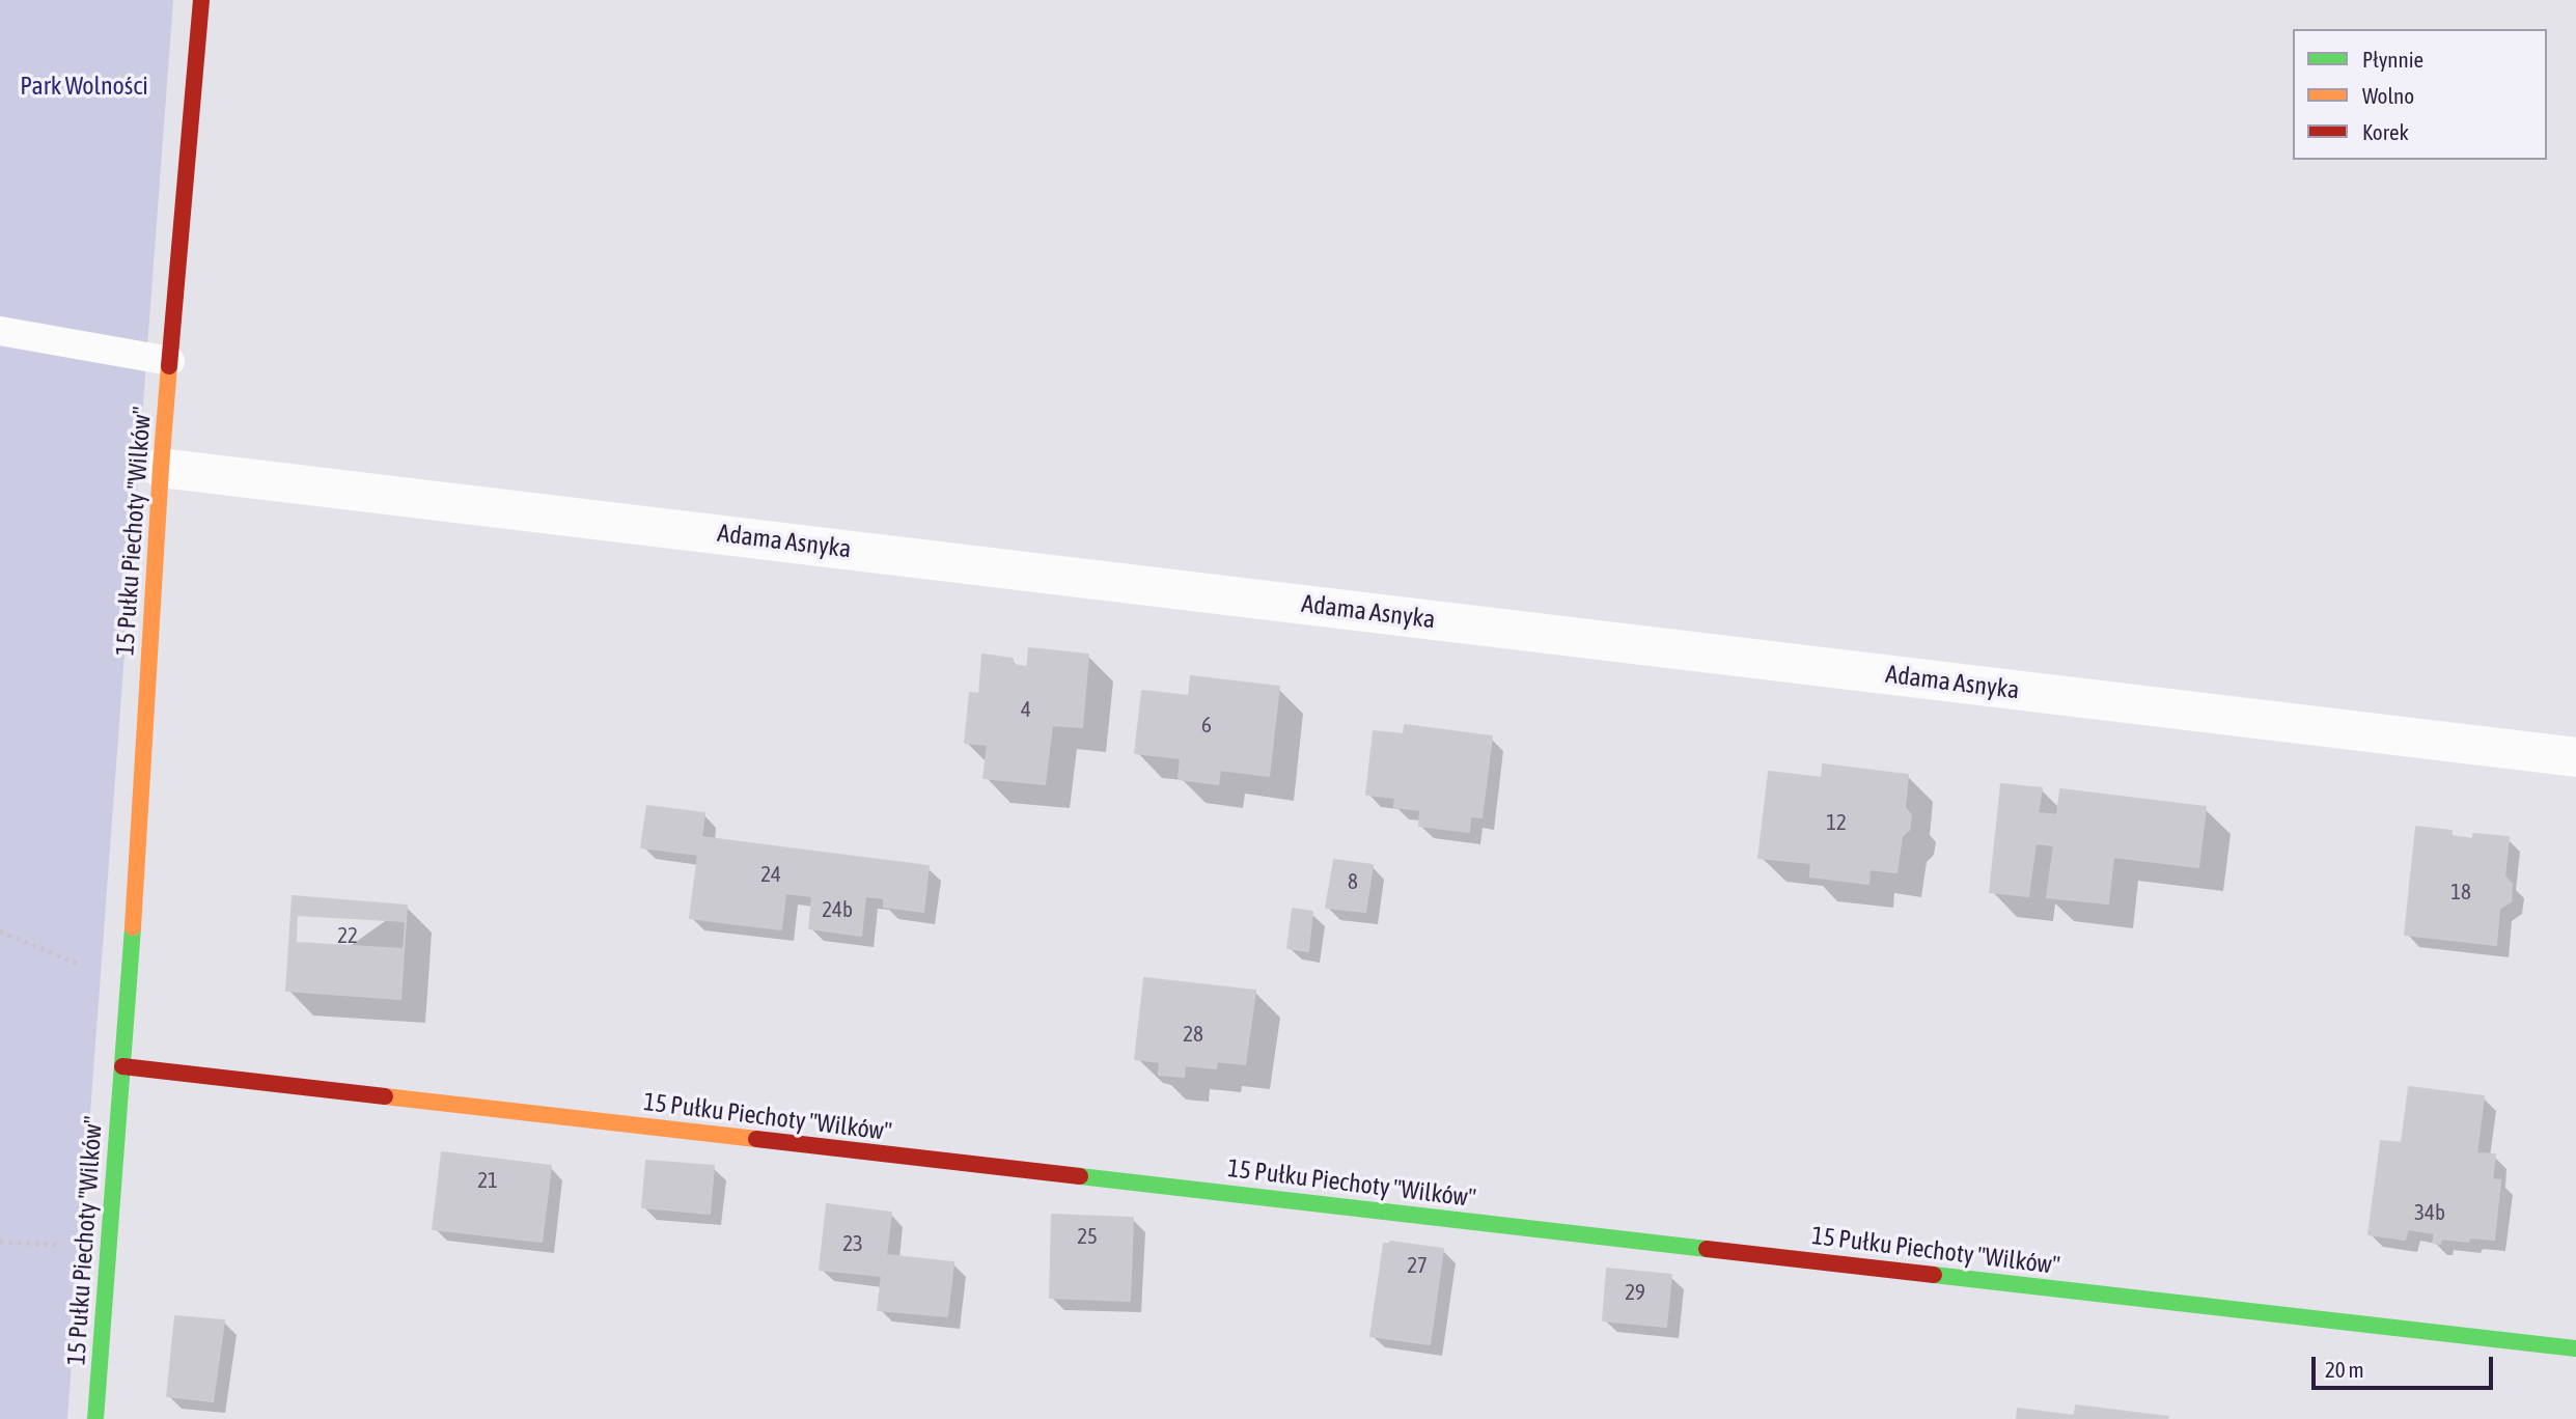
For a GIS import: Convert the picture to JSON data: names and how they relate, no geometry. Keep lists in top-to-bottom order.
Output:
{
  "streets": {
    "street": ["15 Pułku Piechoty \"Wilków\"", "Adama Asnyka"]
  },
  "crossings": [
    ["15 Pułku Piechoty \"Wilków\"", "Adama Asnyka"]
  ],
  "parks": ["Park Wolności"],
  "house_numbers": [
    "4",
    "6",
    "12",
    "24",
    "8",
    "18",
    "24b",
    "22",
    "28",
    "21",
    "34b",
    "25",
    "23",
    "27",
    "29"
  ],
  "legend": ["Płynnie", "Wolno", "Korek"],
  "scale_bar": "20 m"
}
